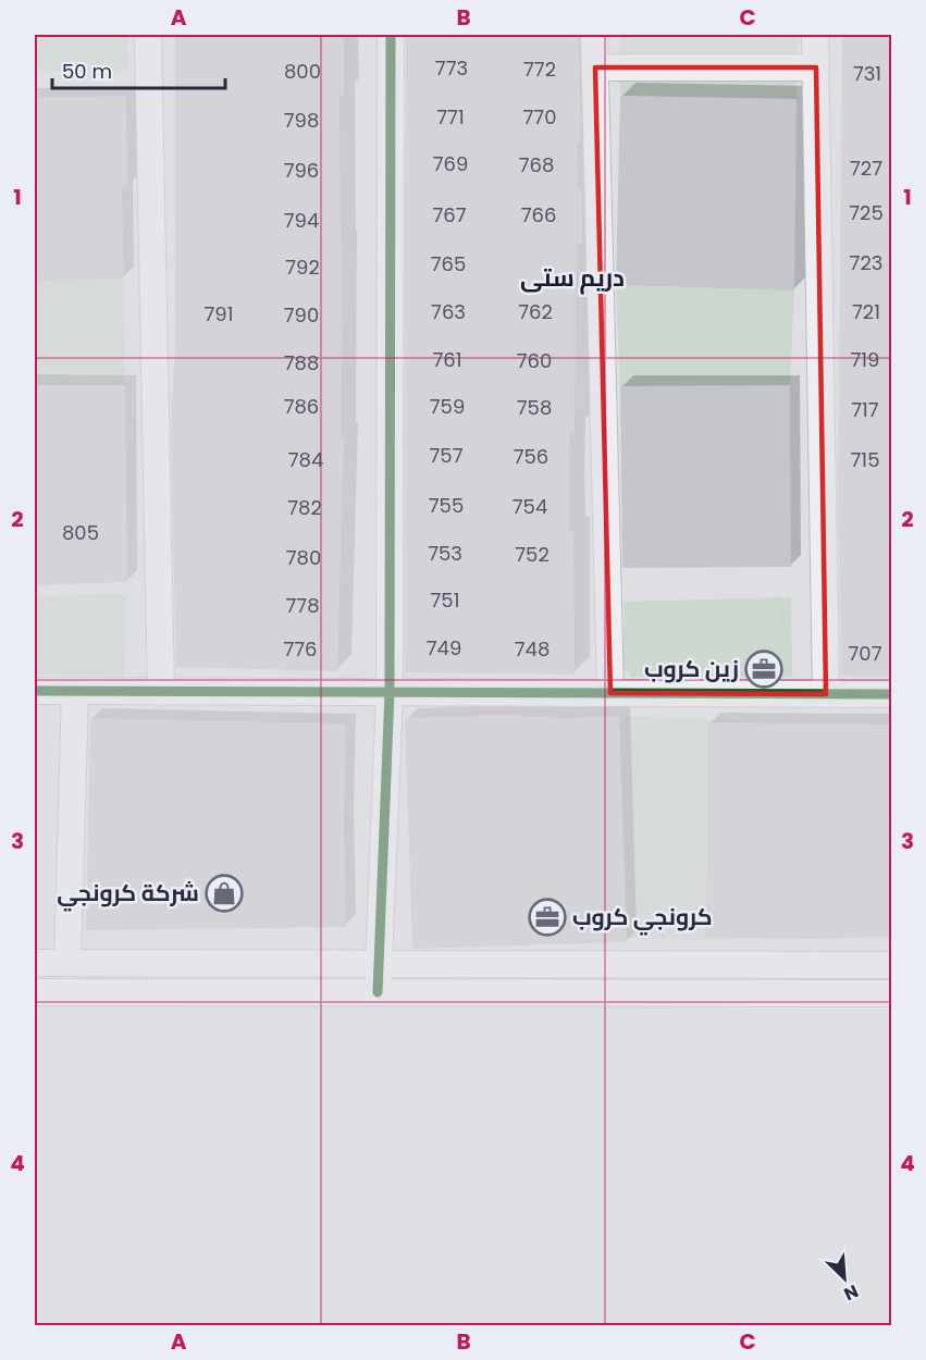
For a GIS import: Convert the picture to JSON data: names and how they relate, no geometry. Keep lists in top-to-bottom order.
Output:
{
  "districts": ["دریم ستی"],
  "places": {
    "office": ["زين كروب", "كرونجي كروب"],
    "shop": ["شركة كرونجي"]
  },
  "house_numbers": [
    "773",
    "772",
    "800",
    "731",
    "771",
    "770",
    "798",
    "769",
    "768",
    "727",
    "796",
    "725",
    "767",
    "766",
    "794",
    "723",
    "765",
    "792",
    "763",
    "762",
    "721",
    "791",
    "790",
    "761",
    "719",
    "760",
    "788",
    "786",
    "759",
    "758",
    "717",
    "757",
    "756",
    "784",
    "715",
    "755",
    "754",
    "782",
    "805",
    "753",
    "752",
    "780",
    "751",
    "778",
    "749",
    "776",
    "748",
    "707"
  ],
  "scale_bar": "50 m",
  "north": "bottom right",
  "grid": {
    "columns": ["A", "B", "C"],
    "rows": [
      "1",
      "2",
      "3",
      "4"
    ]
  }
}
